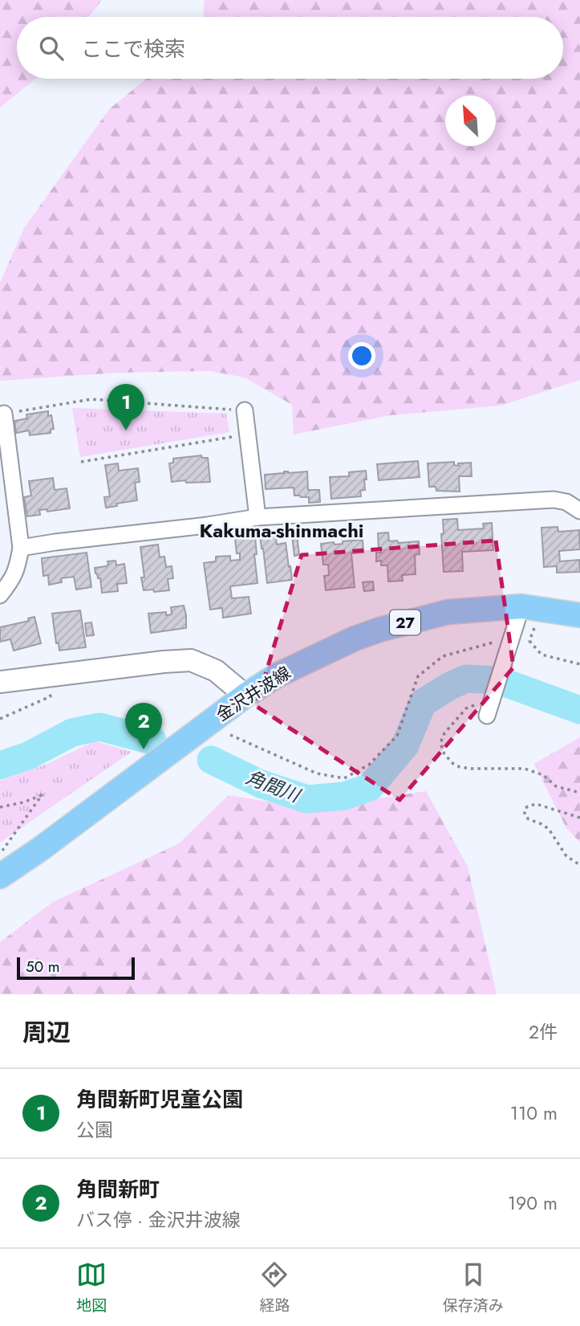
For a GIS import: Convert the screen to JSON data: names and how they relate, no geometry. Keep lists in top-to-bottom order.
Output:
{
  "streets": {
    "main road": ["27", "金沢井波線"]
  },
  "districts": ["Kakuma-shinmachi"],
  "water": ["角間川"],
  "scale_bar": "50 m",
  "north": "top left",
  "page": {
    "search": "ここで検索",
    "pins": ["1", "2"],
    "scale": "50 m",
    "heading": ["周辺", "2件"],
    "list": [
      {
        "mark": "1",
        "name": "角間新町児童公園",
        "note": "公園",
        "value": "110 m"
      },
      {
        "mark": "2",
        "name": "角間新町",
        "note": "バス停 · 金沢井波線",
        "value": "190 m"
      }
    ],
    "nav": ["地図", "経路", "保存済み"]
  }
}
